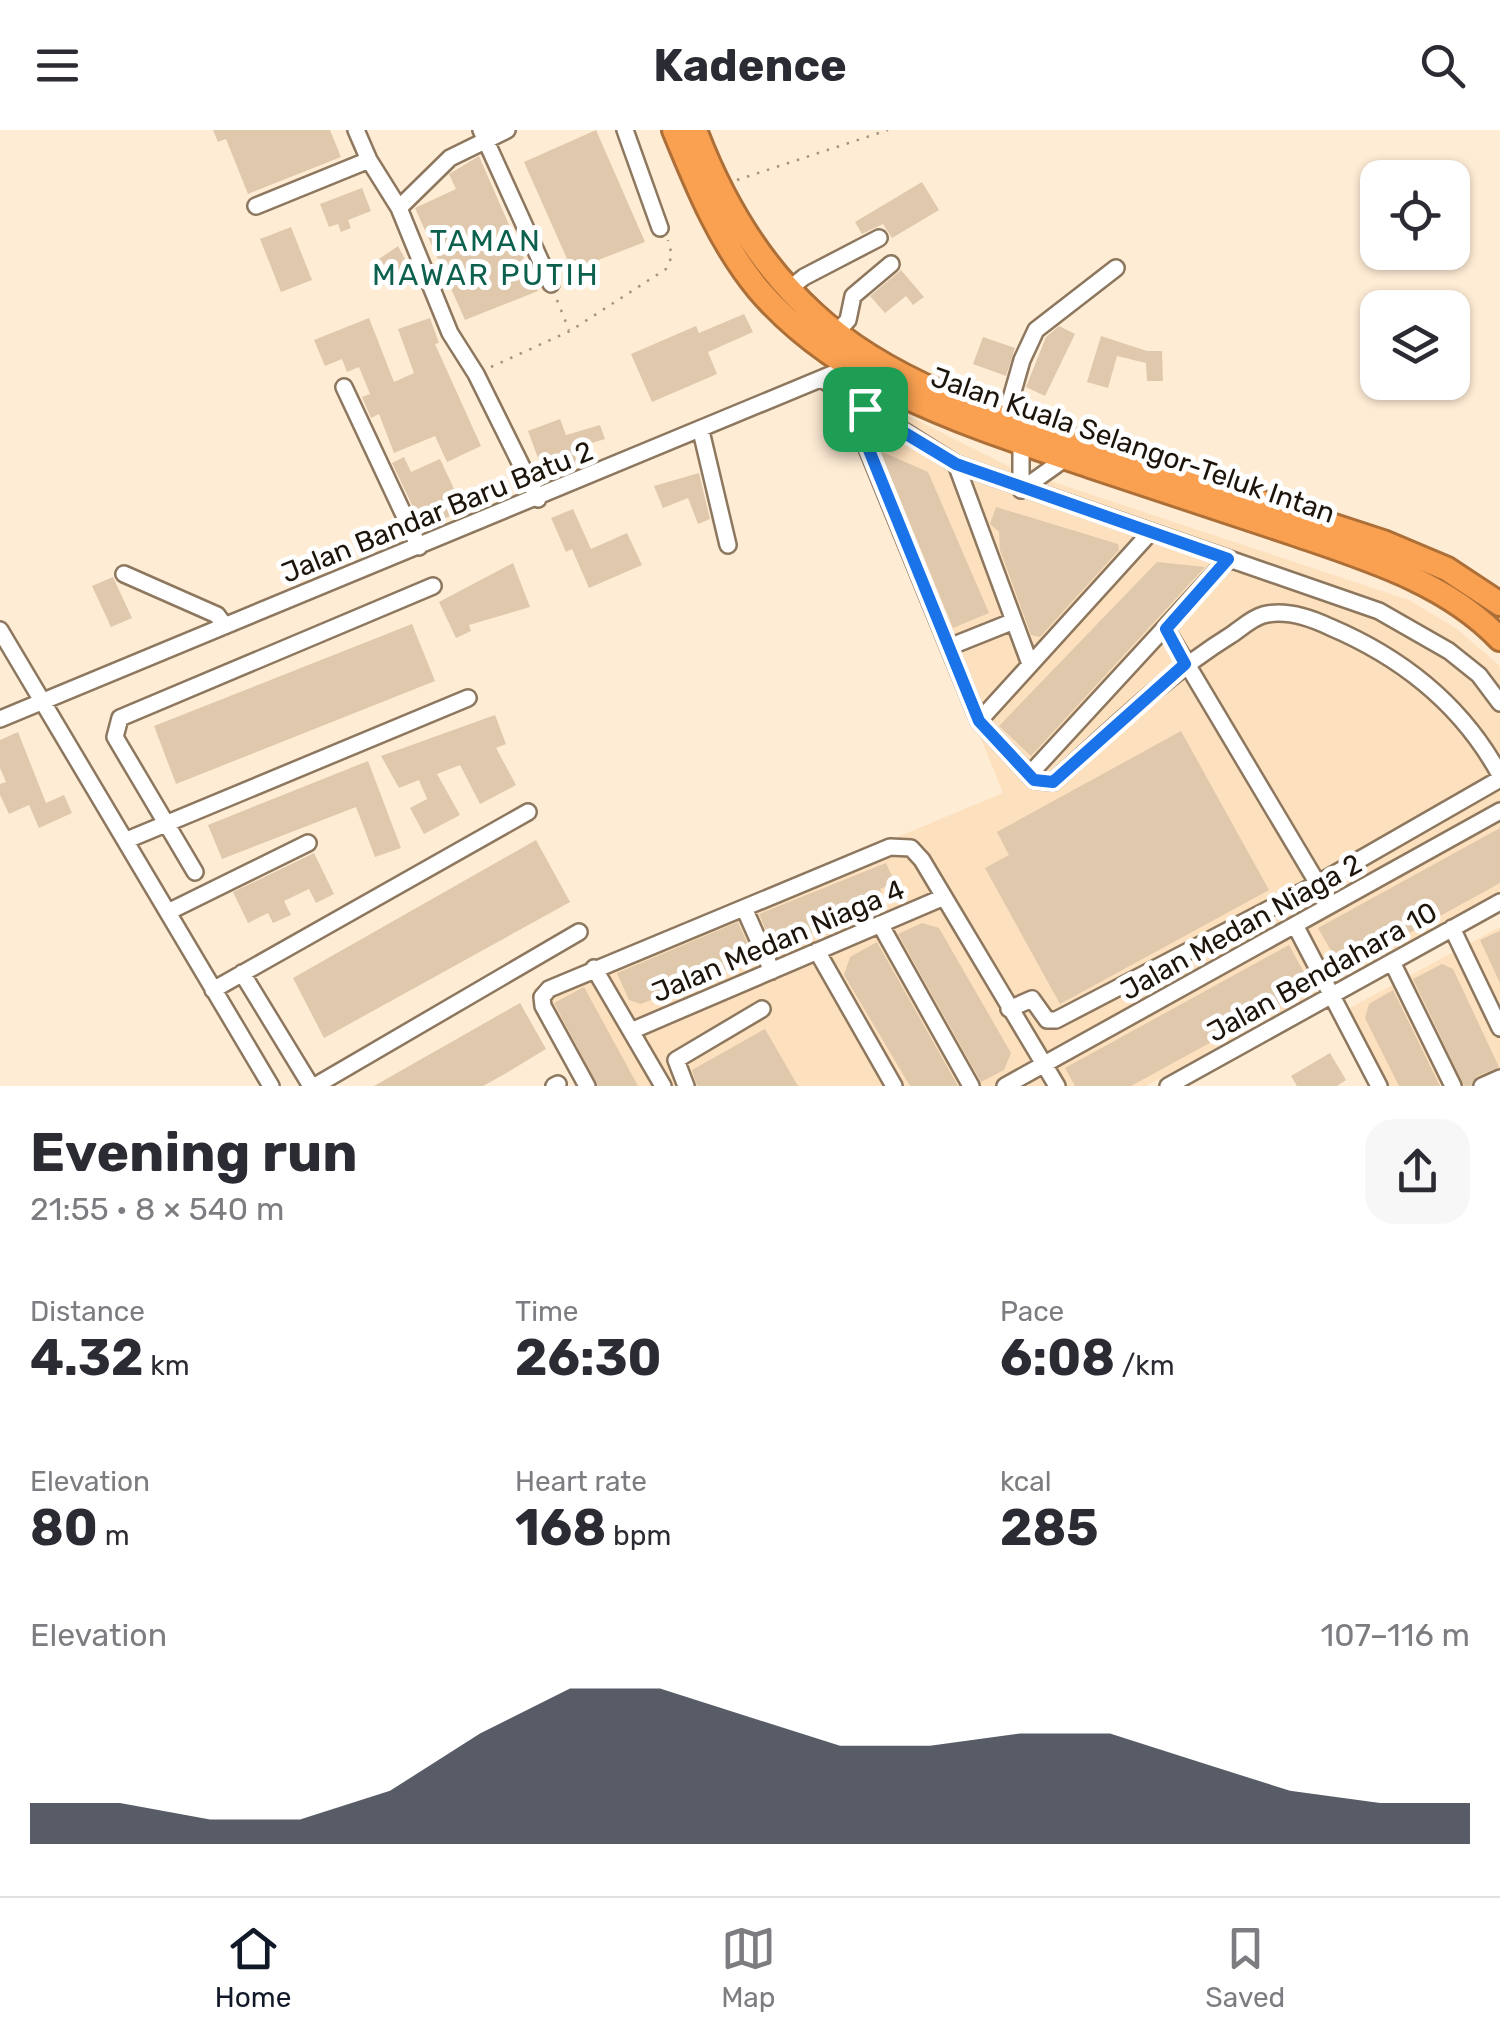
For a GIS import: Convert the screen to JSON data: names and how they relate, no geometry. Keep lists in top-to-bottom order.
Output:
{
  "streets": {
    "highway": ["Jalan Kuala Selangor-Teluk Intan"],
    "street": [
      "Jalan Bandar Baru Batu 2",
      "Jalan Medan Niaga 2",
      "Jalan Medan Niaga 4",
      "Jalan Bendahara 10"
    ]
  },
  "crossings": [
    ["Jalan Kuala Selangor-Teluk Intan", "Jalan Bandar Baru Batu 2"]
  ],
  "districts": ["TAMAN MAWAR PUTIH"],
  "page": {
    "header": "Kadence",
    "heading": ["Evening run", "21:55 · 8 × 540 m"],
    "stats": [
      ["Distance", "4.32 km"],
      ["Time", "26:30"],
      ["Pace", "6:08 /km"],
      ["Elevation", "80 m"],
      ["Heart rate", "168 bpm"],
      ["kcal", "285"]
    ],
    "chart": ["Elevation", "107–116 m"],
    "tabs": ["Home", "Map", "Saved"]
  }
}
